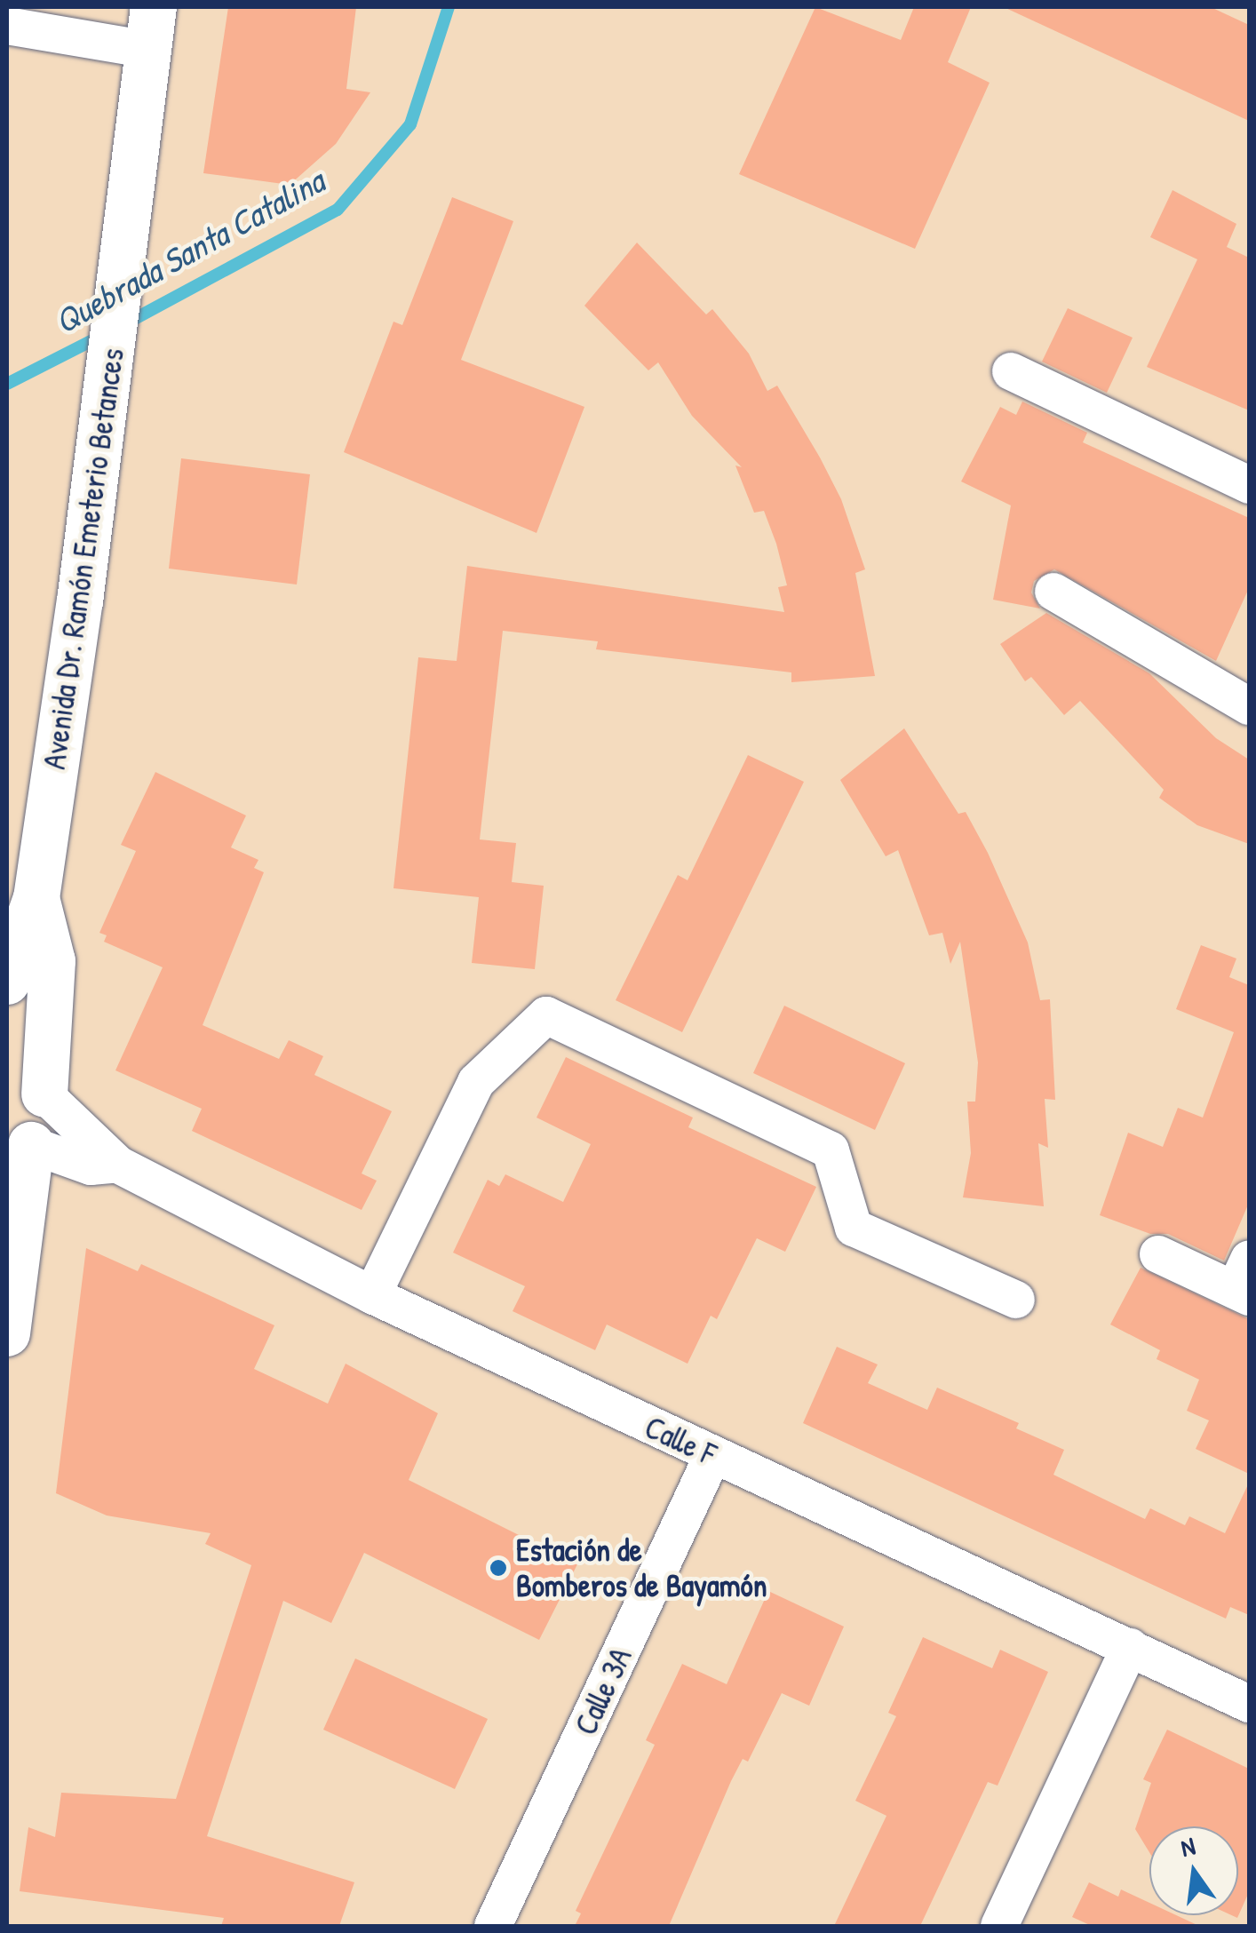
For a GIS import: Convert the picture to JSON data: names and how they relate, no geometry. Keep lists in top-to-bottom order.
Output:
{
  "streets": {
    "street": ["Avenida Dr. Ramón Emeterio Betances", "Calle F", "Calle 3A"]
  },
  "crossings": [
    ["Avenida Dr. Ramón Emeterio Betances", "Calle F"],
    ["Calle F", "Calle 3A"]
  ],
  "water": ["Quebrada Santa Catalina"],
  "places": ["Estación de Bomberos de Bayamón"],
  "north": "top"
}
